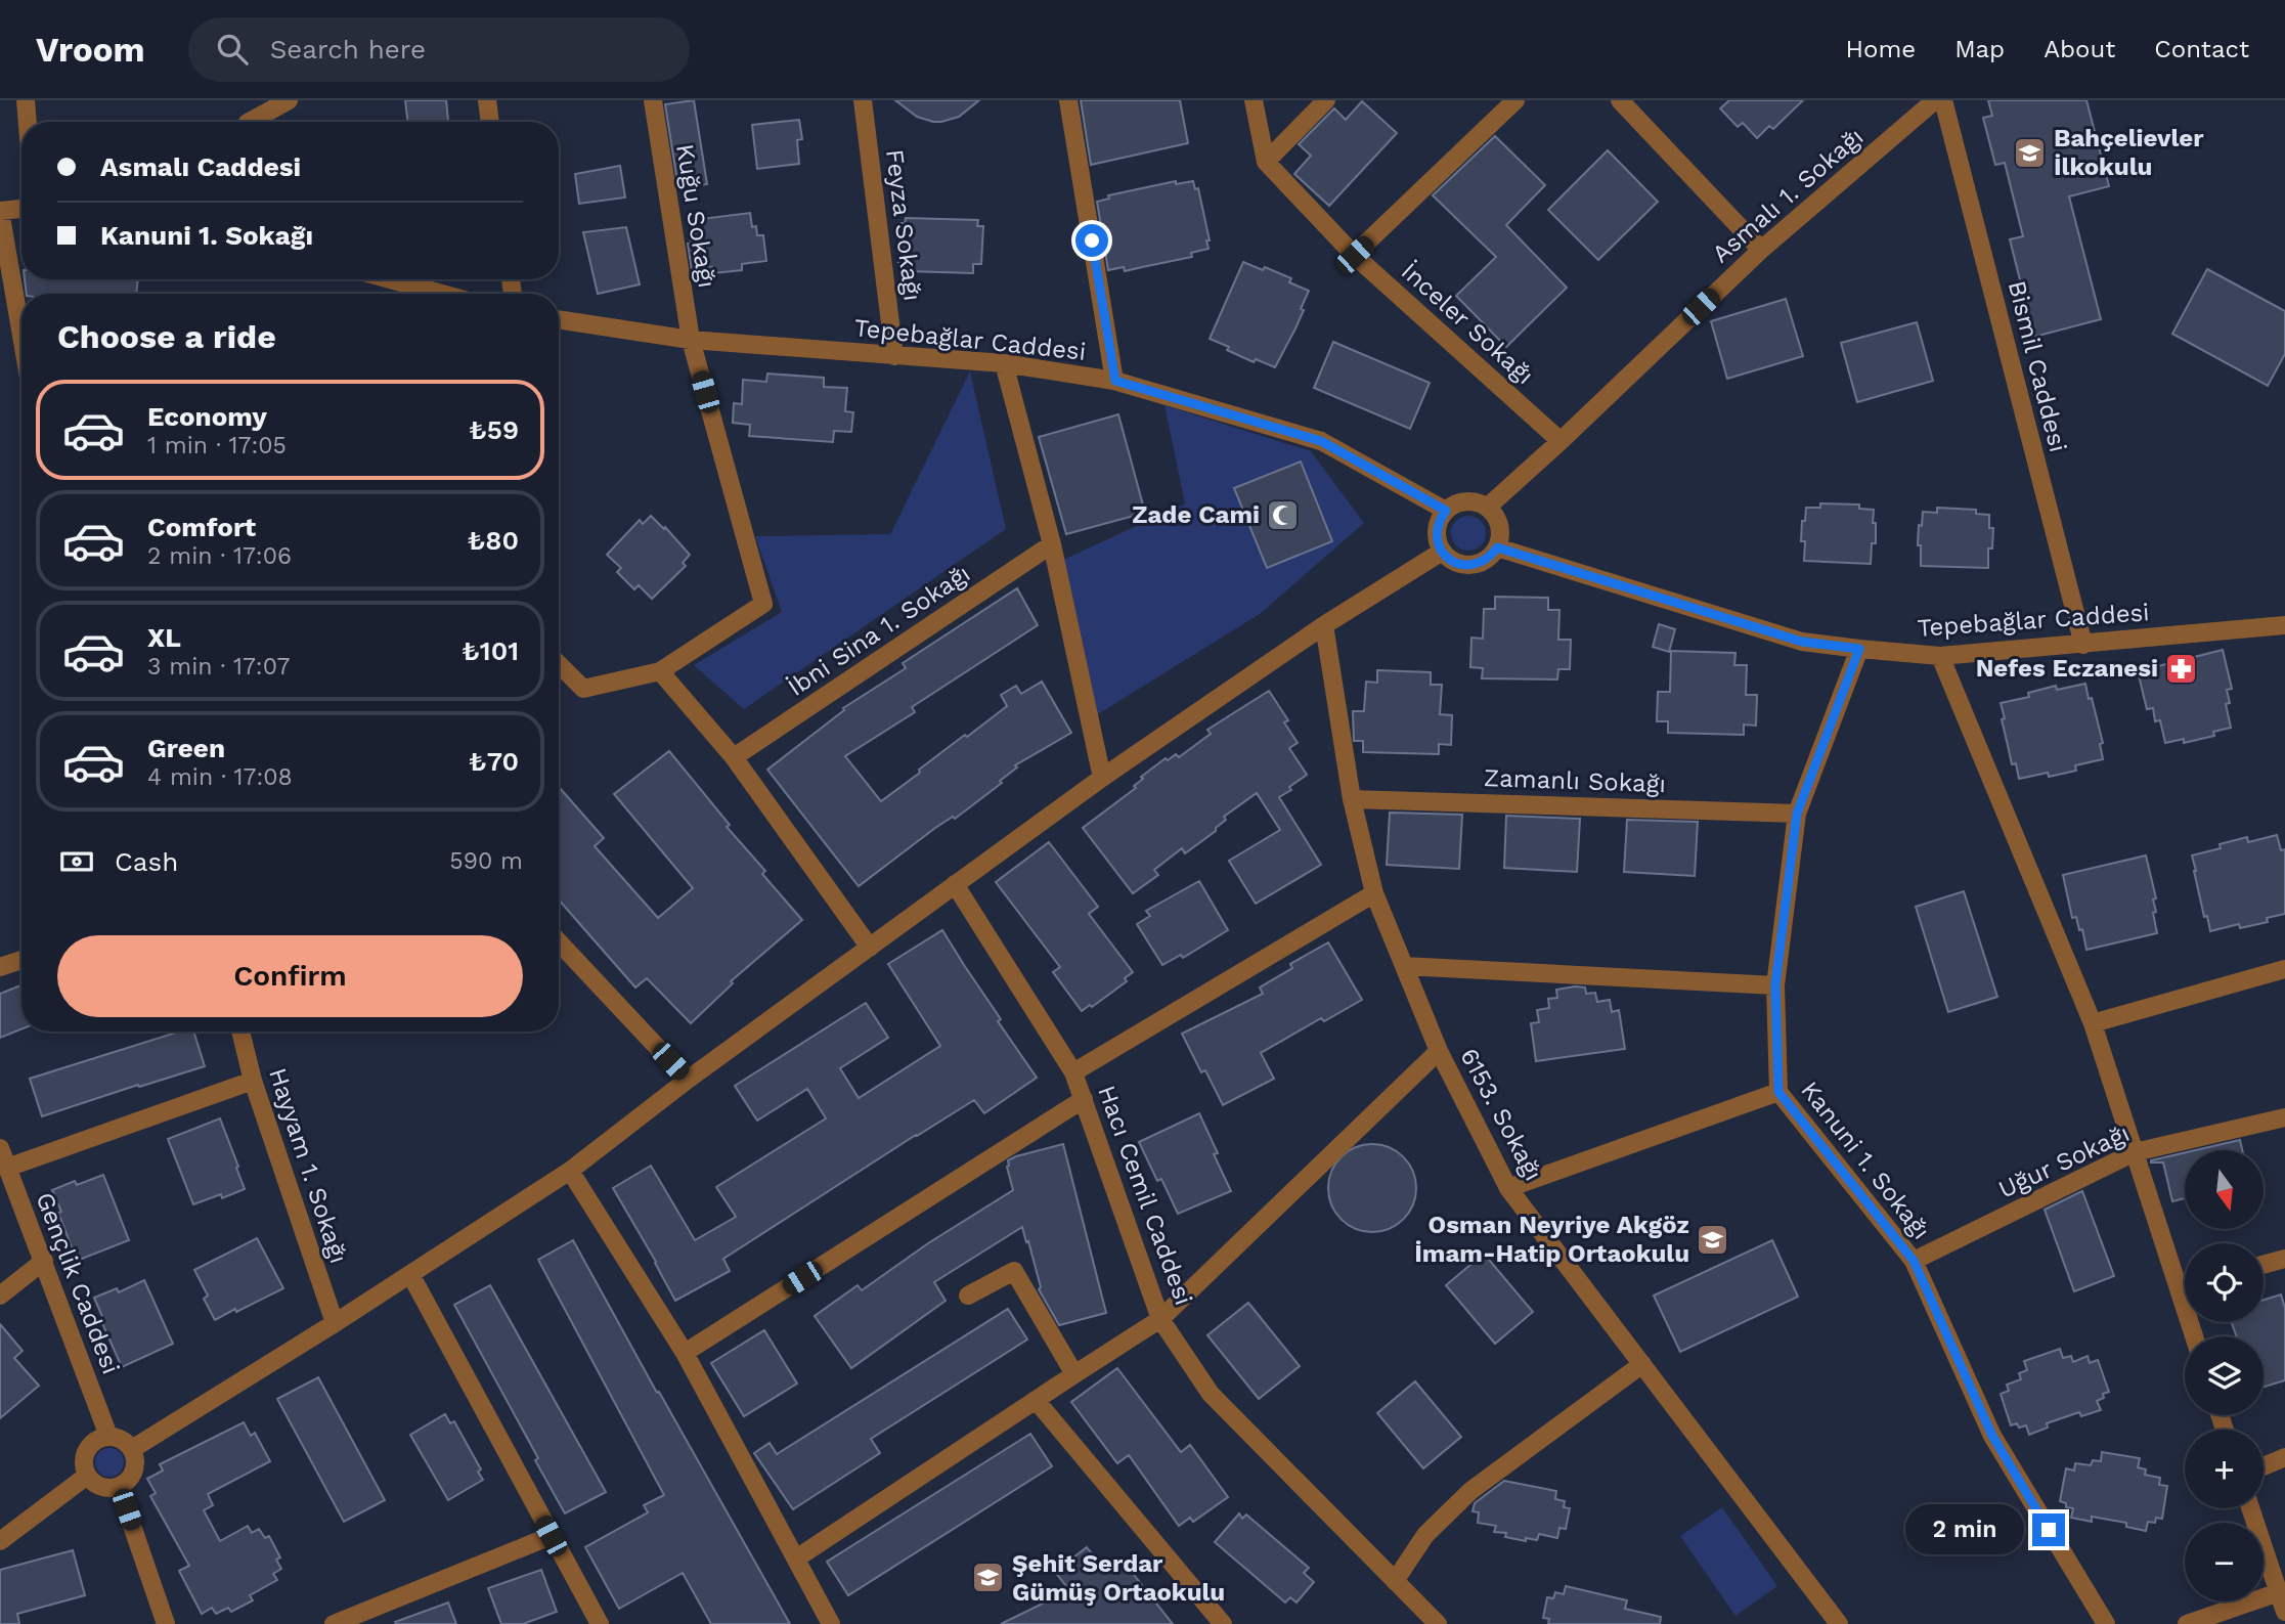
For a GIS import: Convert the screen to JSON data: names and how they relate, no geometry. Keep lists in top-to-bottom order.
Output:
{
  "streets": {
    "street": [
      "Asmalı 1. Sokağı",
      "Kuğu Sokağı",
      "Feyza Sokağı",
      "İnceler Sokağı",
      "Tepebağlar Caddesi",
      "Bismil Caddesi",
      "İbni Sina 1. Sokağı",
      "Zamanlı Sokağı",
      "6153. Sokağı",
      "Kanuni 1. Sokağı",
      "Uğur Sokağı",
      "Hayyam 1. Sokağı",
      "Hacı Cemil Caddesi",
      "Gençlik Caddesi"
    ]
  },
  "crossings": [
    ["Asmalı 1. Sokağı", "İnceler Sokağı"],
    ["Asmalı 1. Sokağı", "Tepebağlar Caddesi"],
    ["Kuğu Sokağı", "Tepebağlar Caddesi"],
    ["Feyza Sokağı", "Tepebağlar Caddesi"],
    ["Tepebağlar Caddesi", "Bismil Caddesi"],
    ["Tepebağlar Caddesi", "Kanuni 1. Sokağı"],
    ["Zamanlı Sokağı", "6153. Sokağı"],
    ["Zamanlı Sokağı", "Kanuni 1. Sokağı"],
    ["Kanuni 1. Sokağı", "Uğur Sokağı"]
  ],
  "places": {
    "school or university": ["Bahçelievler İlkokulu", "Osman Neyriye Akgöz İmam-Hatip Ortaokulu", "Şehit Serdar Gümüş Ortaokulu"],
    "mosque": ["Zade Cami"],
    "pharmacy": ["Nefes Eczanesi"]
  },
  "north": "bottom",
  "page": {
    "header": "Vroom",
    "search": "Search here",
    "nav": [
      "Home",
      "Map",
      "About",
      "Contact"
    ],
    "banner": ["Asmalı Caddesi", "Kanuni 1. Sokağı"],
    "heading": "Choose a ride",
    "list": [
      {
        "name": "Economy",
        "note": "1 min · 17:05",
        "value": "₺59"
      },
      {
        "name": "Comfort",
        "note": "2 min · 17:06",
        "value": "₺80"
      },
      {
        "name": "XL",
        "note": "3 min · 17:07",
        "value": "₺101"
      },
      {
        "name": "Green",
        "note": "4 min · 17:08",
        "value": "₺70"
      }
    ],
    "pay": ["Cash", "590 m"],
    "buttons": "Confirm",
    "map_buttons": ["+", "−"],
    "bubble": "2 min"
  }
}
